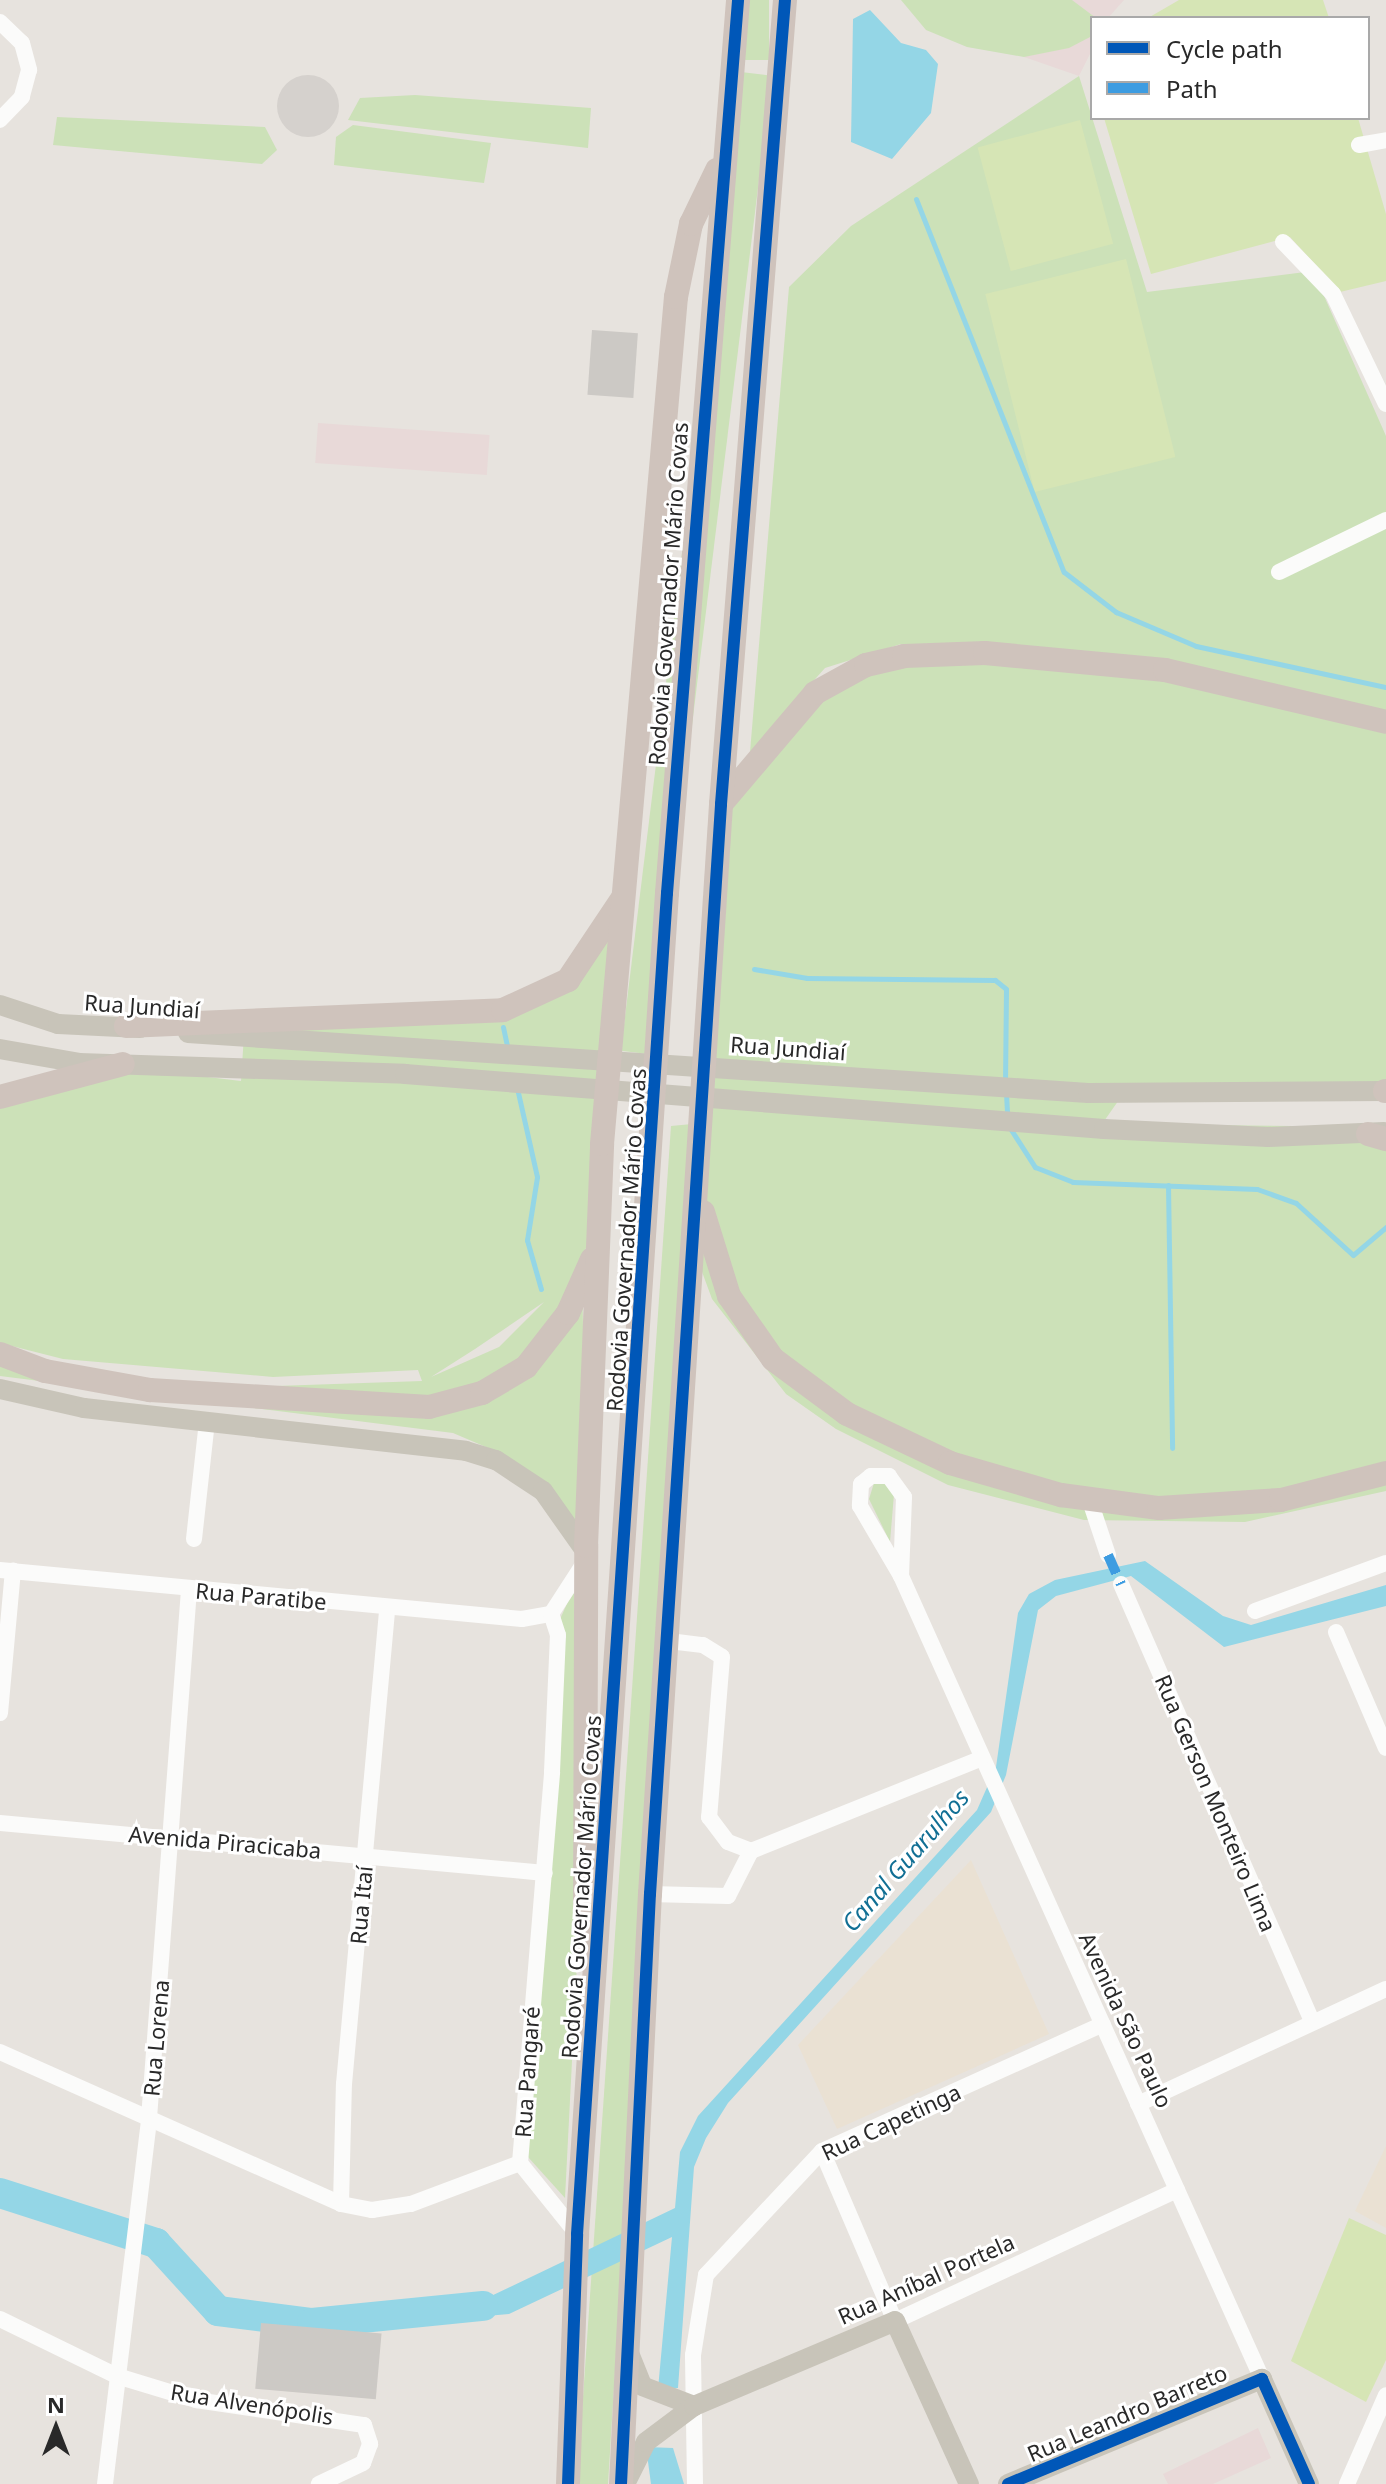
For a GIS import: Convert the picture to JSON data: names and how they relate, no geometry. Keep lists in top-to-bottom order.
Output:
{
  "streets": {
    "highway": ["Rodovia Governador Mário Covas"],
    "main road": [
      "Rua Jundiaí",
      "Avenida São Paulo",
      "Rua Aníbal Portela",
      "Rua Leandro Barreto"
    ],
    "street": [
      "Rua Paratibe",
      "Rua Gerson Monteiro Lima",
      "Avenida Piracicaba",
      "Rua Itaí",
      "Rua Lorena",
      "Rua Pangaré",
      "Rua Capetinga",
      "Rua Alvenópolis"
    ]
  },
  "crossings": [
    ["Rua Paratibe", "Rua Itaí"],
    ["Rua Paratibe", "Rua Lorena"],
    ["Rua Paratibe", "Rua Pangaré"],
    ["Avenida Piracicaba", "Rua Itaí"],
    ["Avenida Piracicaba", "Rua Lorena"],
    ["Avenida Piracicaba", "Rua Pangaré"],
    ["Rua Itaí", "Rua Pangaré"],
    ["Avenida São Paulo", "Rua Capetinga"],
    ["Avenida São Paulo", "Rua Aníbal Portela"],
    ["Avenida São Paulo", "Rua Leandro Barreto"],
    ["Rua Lorena", "Rua Pangaré"],
    ["Rua Lorena", "Rua Alvenópolis"],
    ["Rua Capetinga", "Rua Aníbal Portela"]
  ],
  "water": ["Canal Guarulhos"],
  "legend": ["Cycle path", "Path"],
  "north": "top"
}
